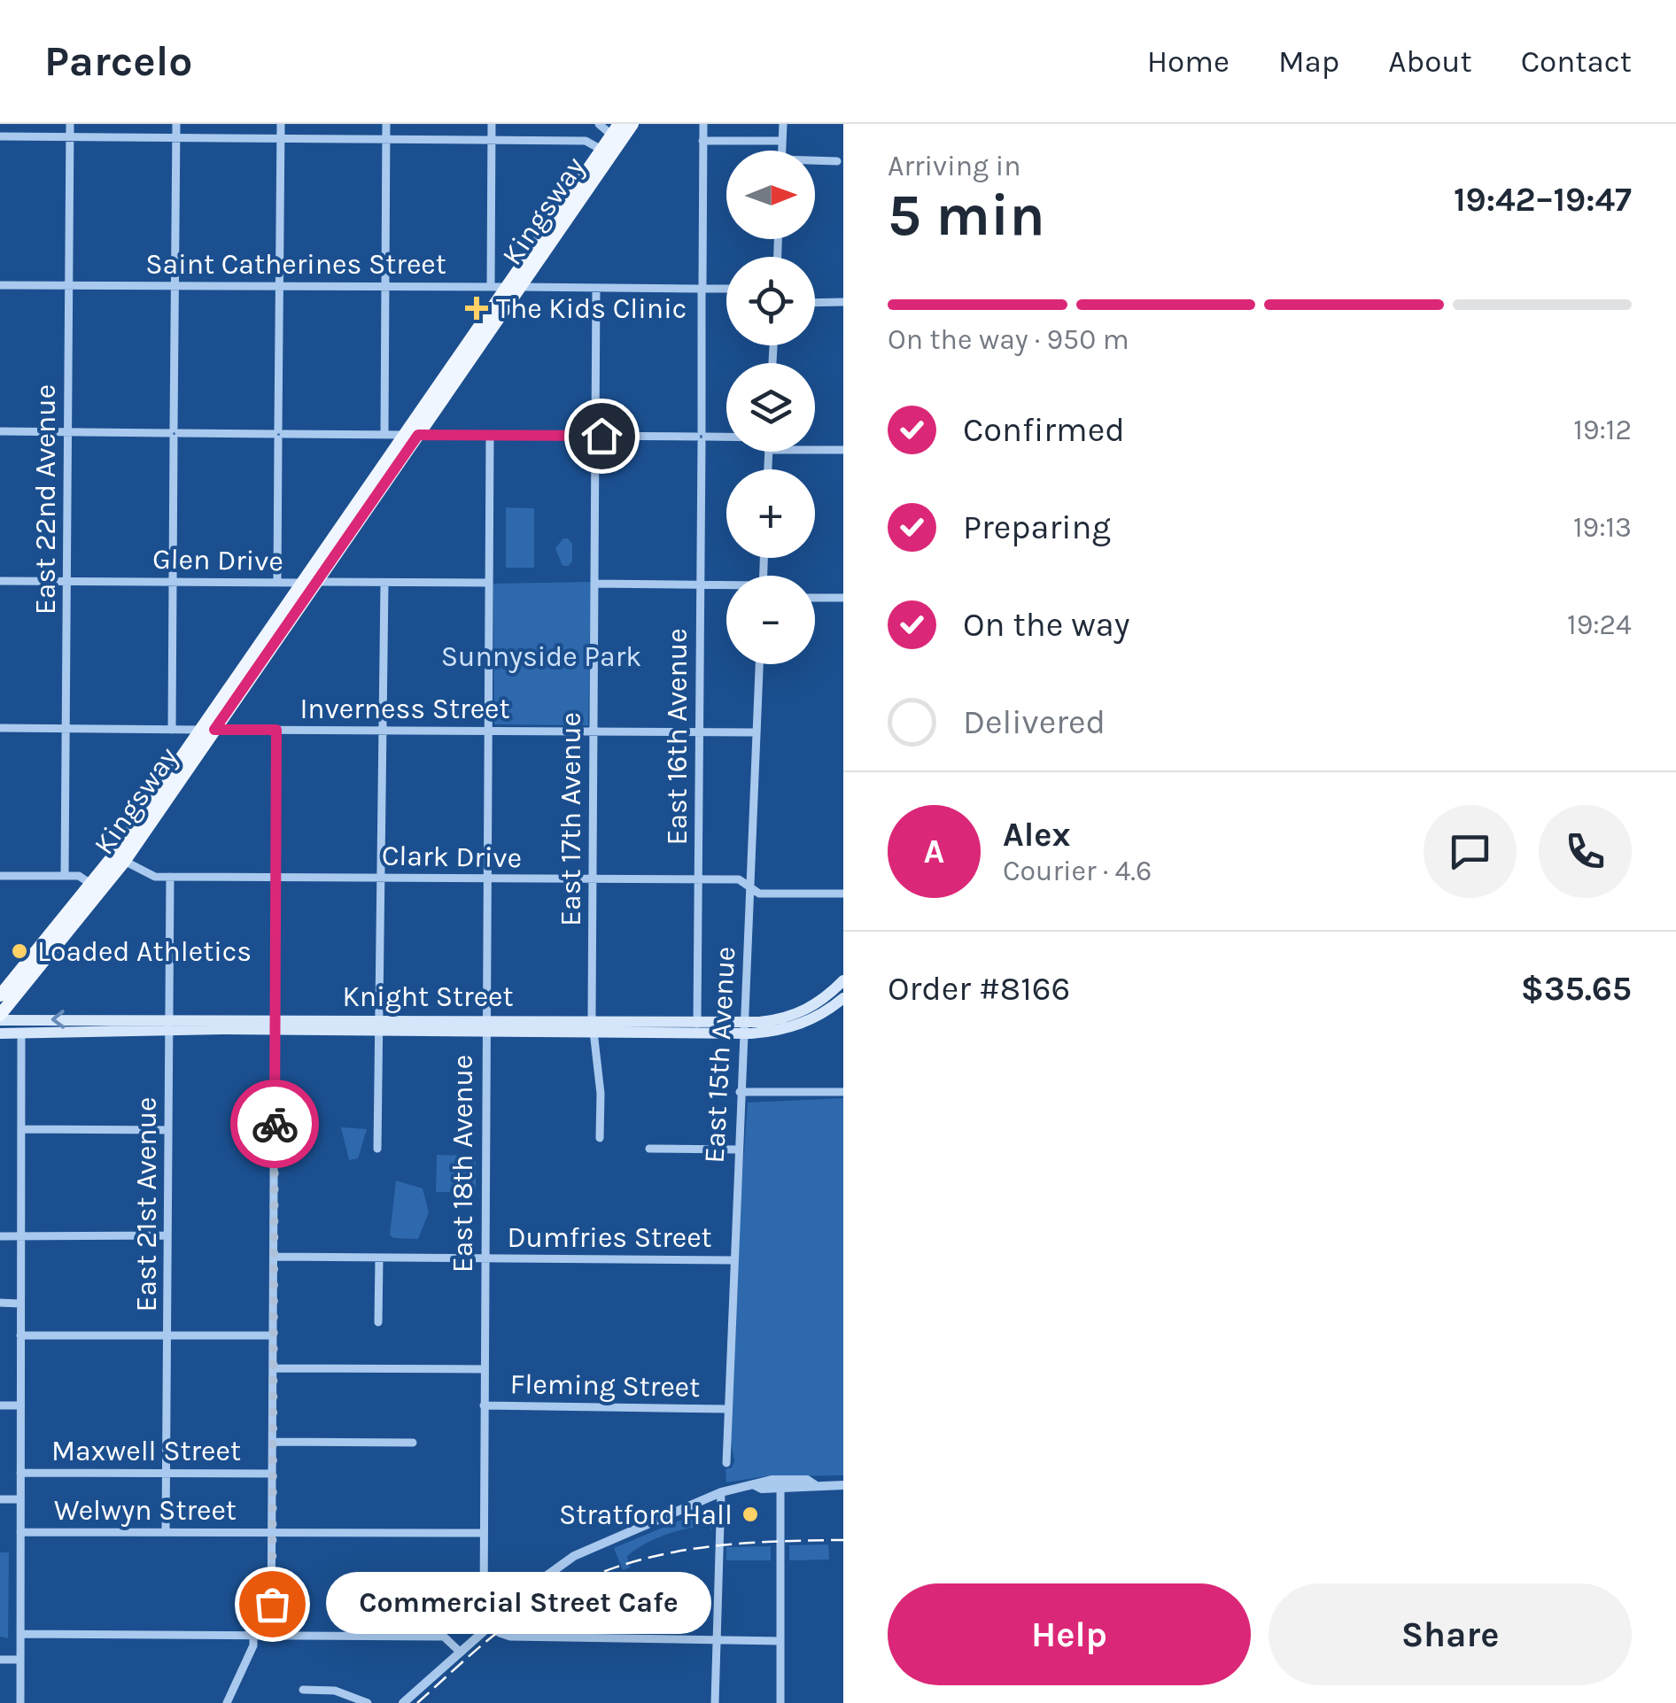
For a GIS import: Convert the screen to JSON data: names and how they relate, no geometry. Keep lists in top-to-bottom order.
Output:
{
  "streets": {
    "main road": ["Kingsway", "Knight Street"],
    "street": [
      "Saint Catherines Street",
      "East 22nd Avenue",
      "Glen Drive",
      "Inverness Street",
      "East 16th Avenue",
      "East 17th Avenue",
      "Clark Drive",
      "East 15th Avenue",
      "East 18th Avenue",
      "East 21st Avenue",
      "Dumfries Street",
      "Fleming Street",
      "Maxwell Street",
      "Welwyn Street"
    ]
  },
  "crossings": [
    ["Kingsway", "Saint Catherines Street"],
    ["Kingsway", "Glen Drive"],
    ["Kingsway", "Inverness Street"],
    ["Kingsway", "Clark Drive"],
    ["Kingsway", "Knight Street"],
    ["Saint Catherines Street", "East 22nd Avenue"],
    ["Saint Catherines Street", "East 16th Avenue"],
    ["Saint Catherines Street", "East 17th Avenue"],
    ["East 22nd Avenue", "Glen Drive"],
    ["East 22nd Avenue", "Inverness Street"],
    ["Glen Drive", "East 18th Avenue"],
    ["Inverness Street", "East 16th Avenue"],
    ["Inverness Street", "East 17th Avenue"],
    ["Inverness Street", "East 15th Avenue"],
    ["Inverness Street", "East 18th Avenue"],
    ["East 16th Avenue", "Clark Drive"],
    ["East 16th Avenue", "Knight Street"],
    ["East 17th Avenue", "Clark Drive"],
    ["East 17th Avenue", "Knight Street"],
    ["Clark Drive", "East 15th Avenue"],
    ["Clark Drive", "East 18th Avenue"],
    ["Clark Drive", "East 21st Avenue"],
    ["Knight Street", "East 15th Avenue"],
    ["Knight Street", "East 18th Avenue"],
    ["Knight Street", "East 21st Avenue"],
    ["East 15th Avenue", "Dumfries Street"],
    ["East 15th Avenue", "Fleming Street"],
    ["East 18th Avenue", "Dumfries Street"],
    ["East 18th Avenue", "Fleming Street"],
    ["East 18th Avenue", "Welwyn Street"],
    ["East 21st Avenue", "Maxwell Street"],
    ["East 21st Avenue", "Welwyn Street"]
  ],
  "parks": ["Sunnyside Park"],
  "places": {
    "health": ["The Kids Clinic"],
    "other": ["Loaded Athletics", "Stratford Hall", "Commercial Street Cafe"]
  },
  "north": "right",
  "page": {
    "header": "Parcelo",
    "nav": [
      "Home",
      "Map",
      "About",
      "Contact"
    ],
    "heading": ["5 min", "Arriving in", "19:42–19:47"],
    "panel": [
      "Alex",
      "Courier · 4.6",
      "Order #8166",
      "$35.65"
    ],
    "map_buttons": ["+", "−"],
    "bar": "On the way · 950 m",
    "list": [
      ["Confirmed", "19:12"],
      ["Preparing", "19:13"],
      ["On the way", "19:24"],
      "Delivered"
    ],
    "round": "A",
    "buttons": ["Help", "Share"],
    "bubble": "Commercial Street Cafe"
  }
}
